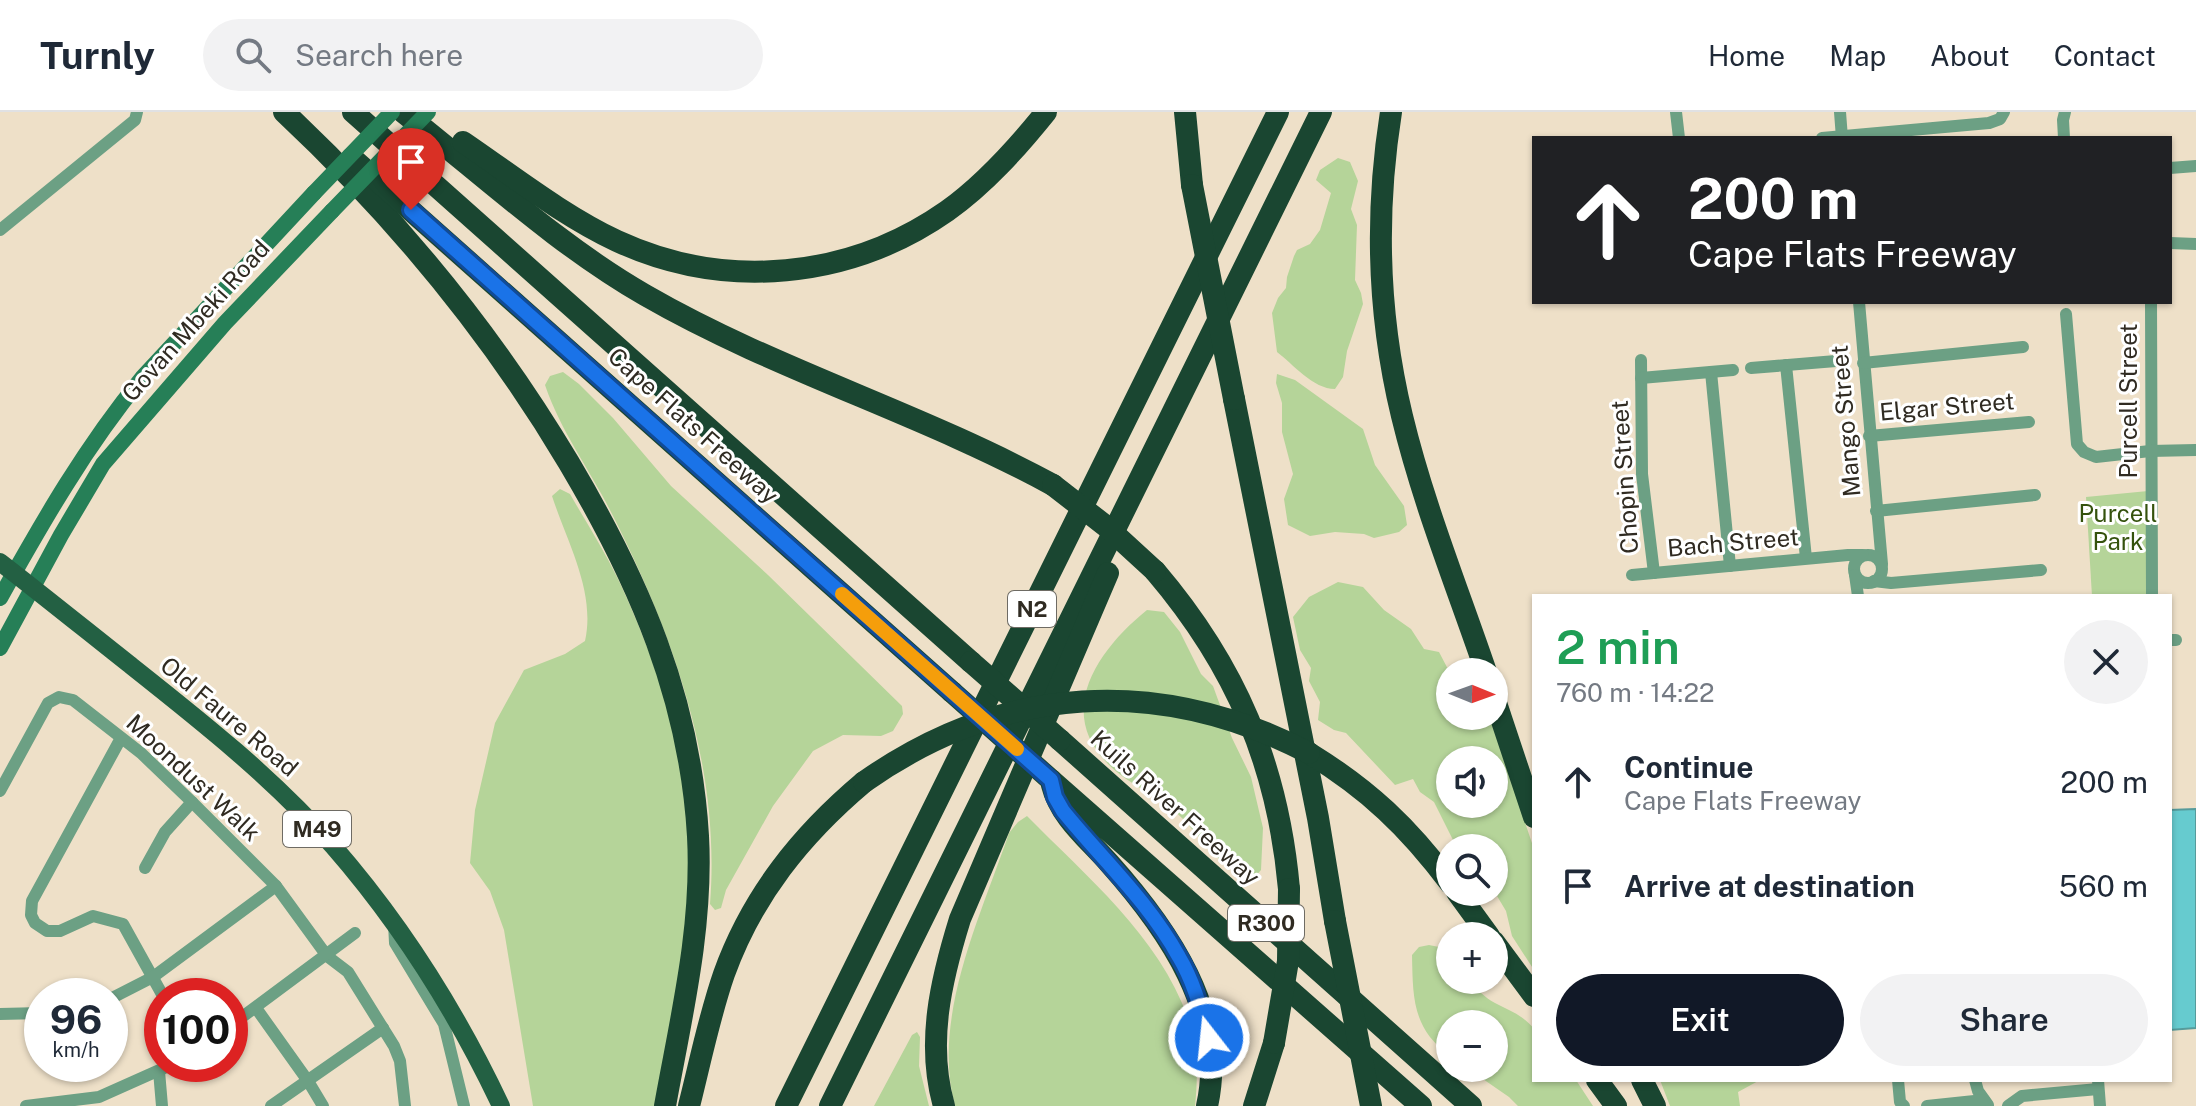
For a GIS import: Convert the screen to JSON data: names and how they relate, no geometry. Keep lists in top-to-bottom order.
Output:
{
  "streets": {
    "highway": [
      "Cape Flats Freeway",
      "N2",
      "Kuils River Freeway",
      "R300"
    ],
    "main road": ["Govan Mbeki Road", "Old Faure Road", "M49"],
    "street": [
      "Purcell Street",
      "Elgar Street",
      "Mango Street",
      "Chopin Street",
      "Bach Street",
      "Moondust Walk"
    ]
  },
  "crossings": [
    ["Govan Mbeki Road", "Old Faure Road"],
    ["Govan Mbeki Road", "M49"],
    ["Elgar Street", "Mango Street"],
    ["Mango Street", "Bach Street"],
    ["Cape Flats Freeway", "Kuils River Freeway"],
    ["Cape Flats Freeway", "R300"],
    ["Chopin Street", "Bach Street"],
    ["Old Faure Road", "M49"]
  ],
  "parks": ["Purcell Park"],
  "north": "right",
  "page": {
    "header": "Turnly",
    "search": "Search here",
    "nav": [
      "Home",
      "Map",
      "About",
      "Contact"
    ],
    "turn": ["200 m", "Cape Flats Freeway"],
    "heading": ["2 min", "760 m · 14:22"],
    "map_buttons": ["+", "−"],
    "list": [
      {
        "name": "Continue",
        "note": "Cape Flats Freeway",
        "value": "200 m"
      },
      {
        "name": "Arrive at destination",
        "value": "560 m"
      }
    ],
    "buttons": ["Exit", "Share"],
    "speed": "96 km/h",
    "limit": "100"
  }
}
